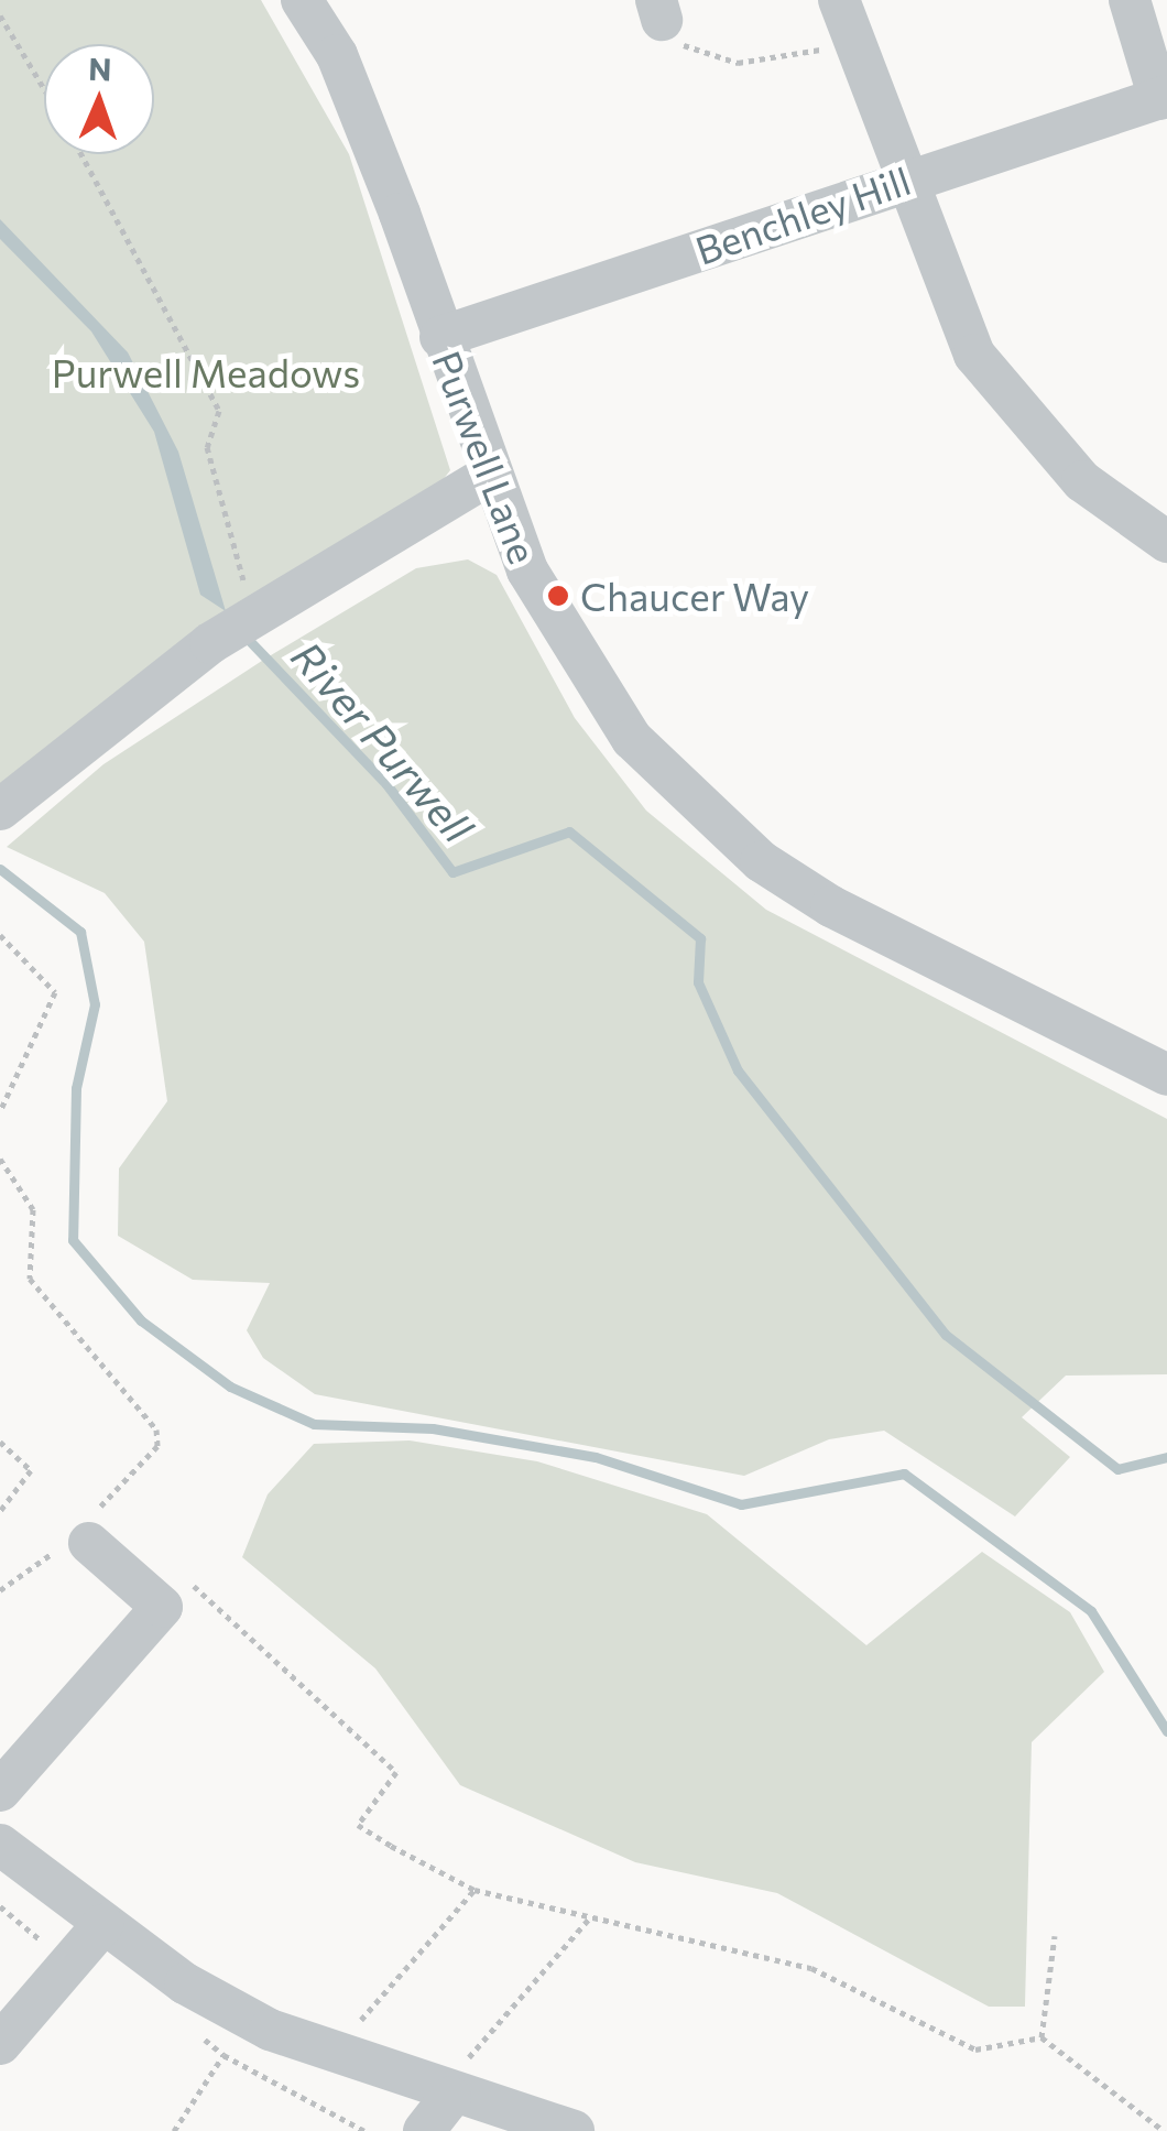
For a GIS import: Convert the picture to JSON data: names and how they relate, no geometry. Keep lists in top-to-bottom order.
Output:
{
  "streets": {
    "street": ["Benchley Hill", "Purwell Lane"]
  },
  "crossings": [
    ["Benchley Hill", "Purwell Lane"]
  ],
  "water": ["River Purwell"],
  "parks": ["Purwell Meadows"],
  "places": ["Chaucer Way"],
  "north": "top"
}
